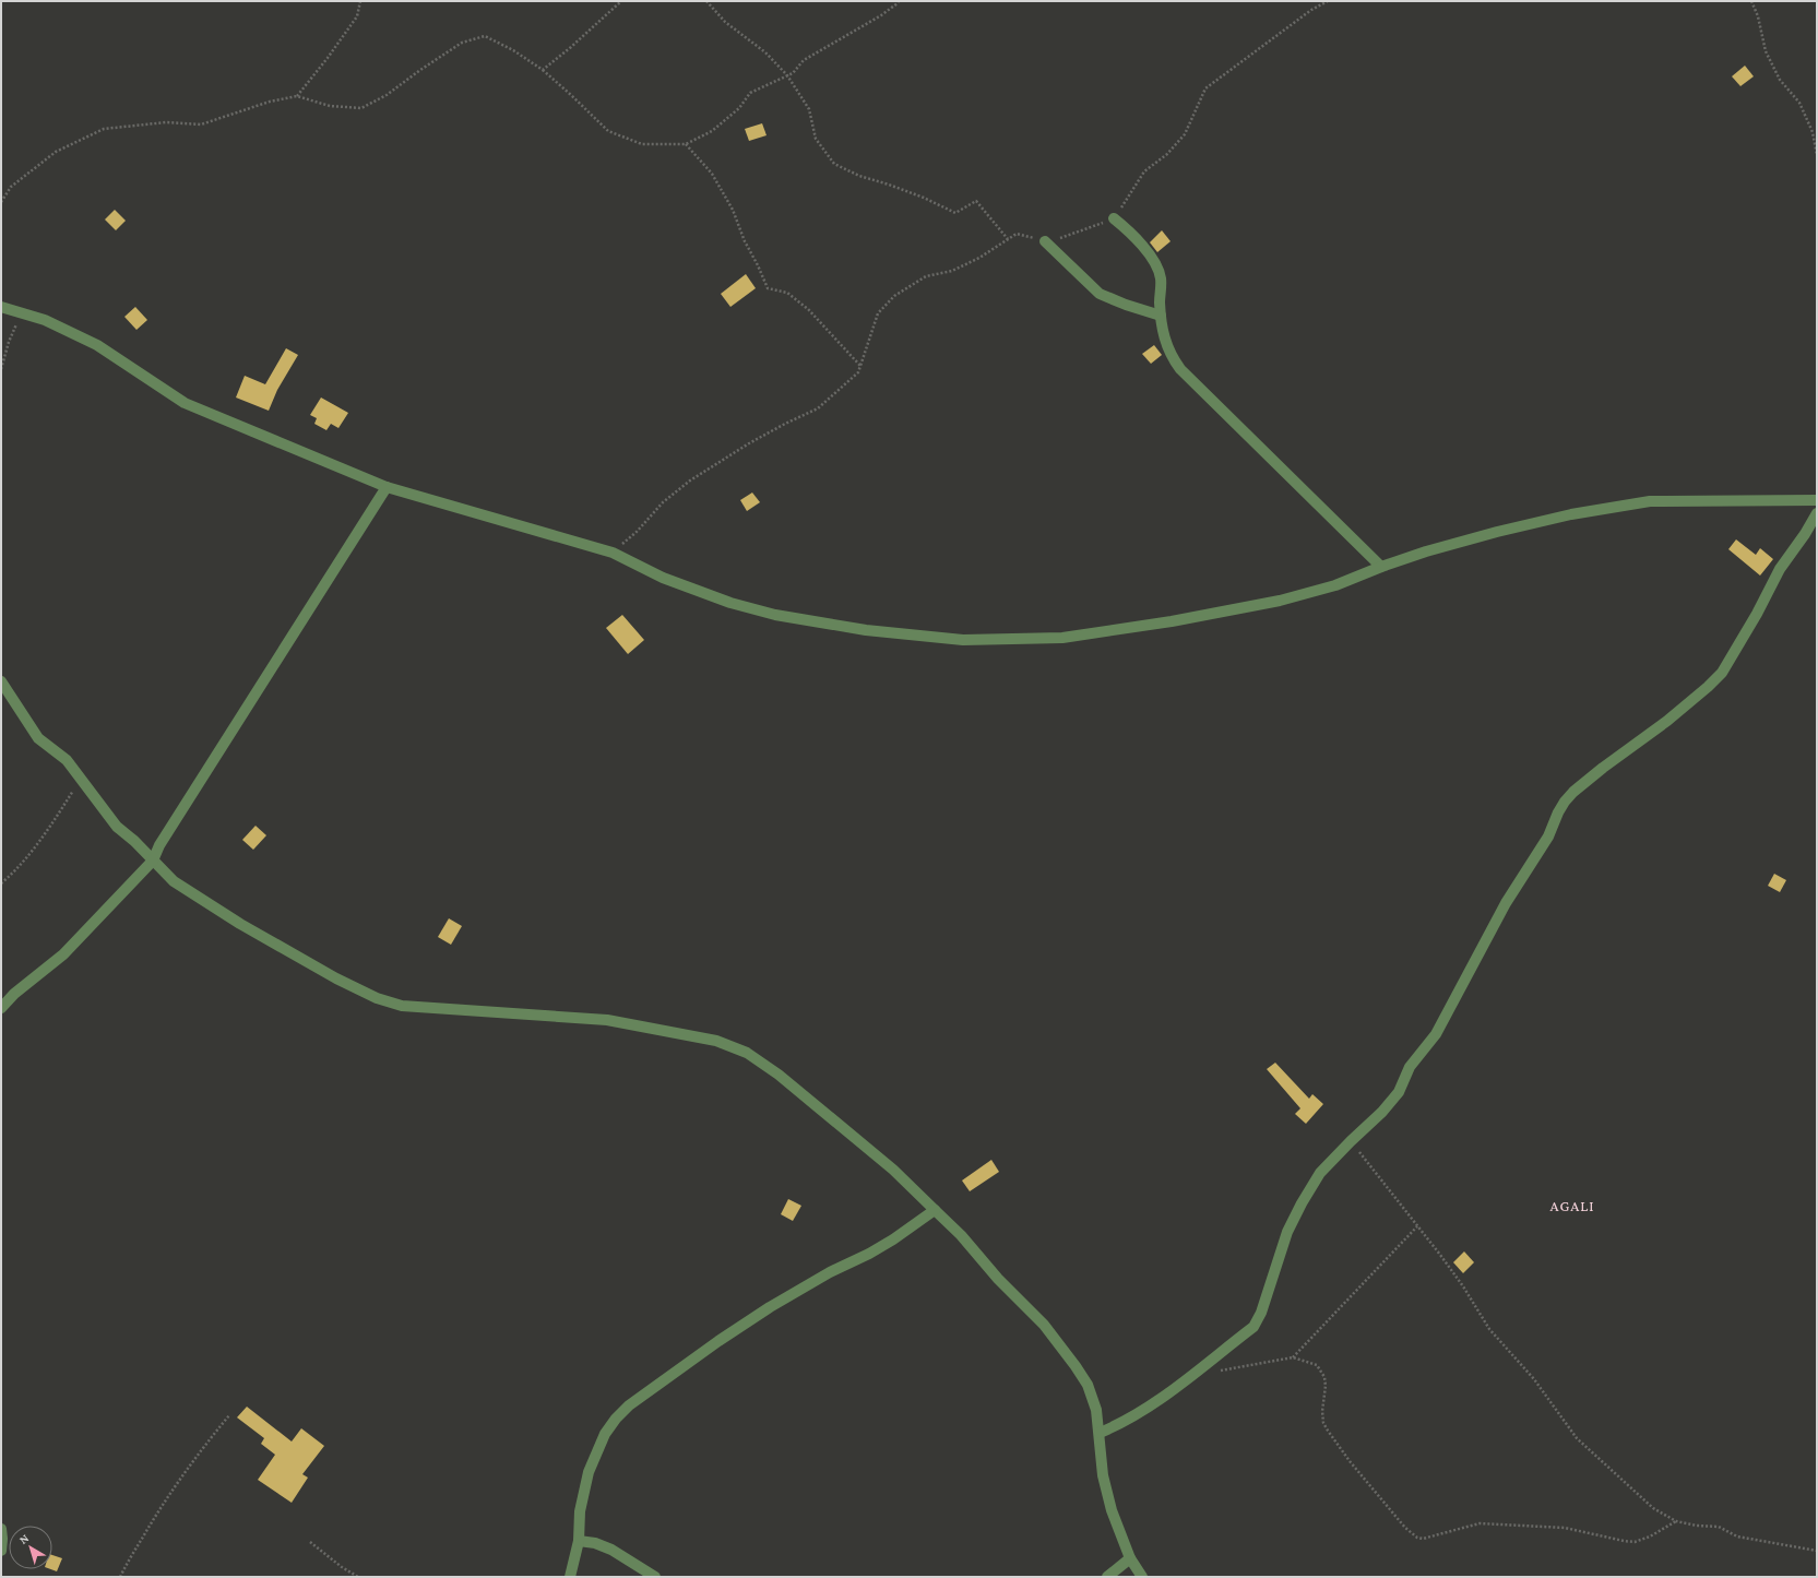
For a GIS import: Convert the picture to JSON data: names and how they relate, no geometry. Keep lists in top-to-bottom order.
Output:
{
  "districts": ["AGALI"],
  "north": "top left"
}
